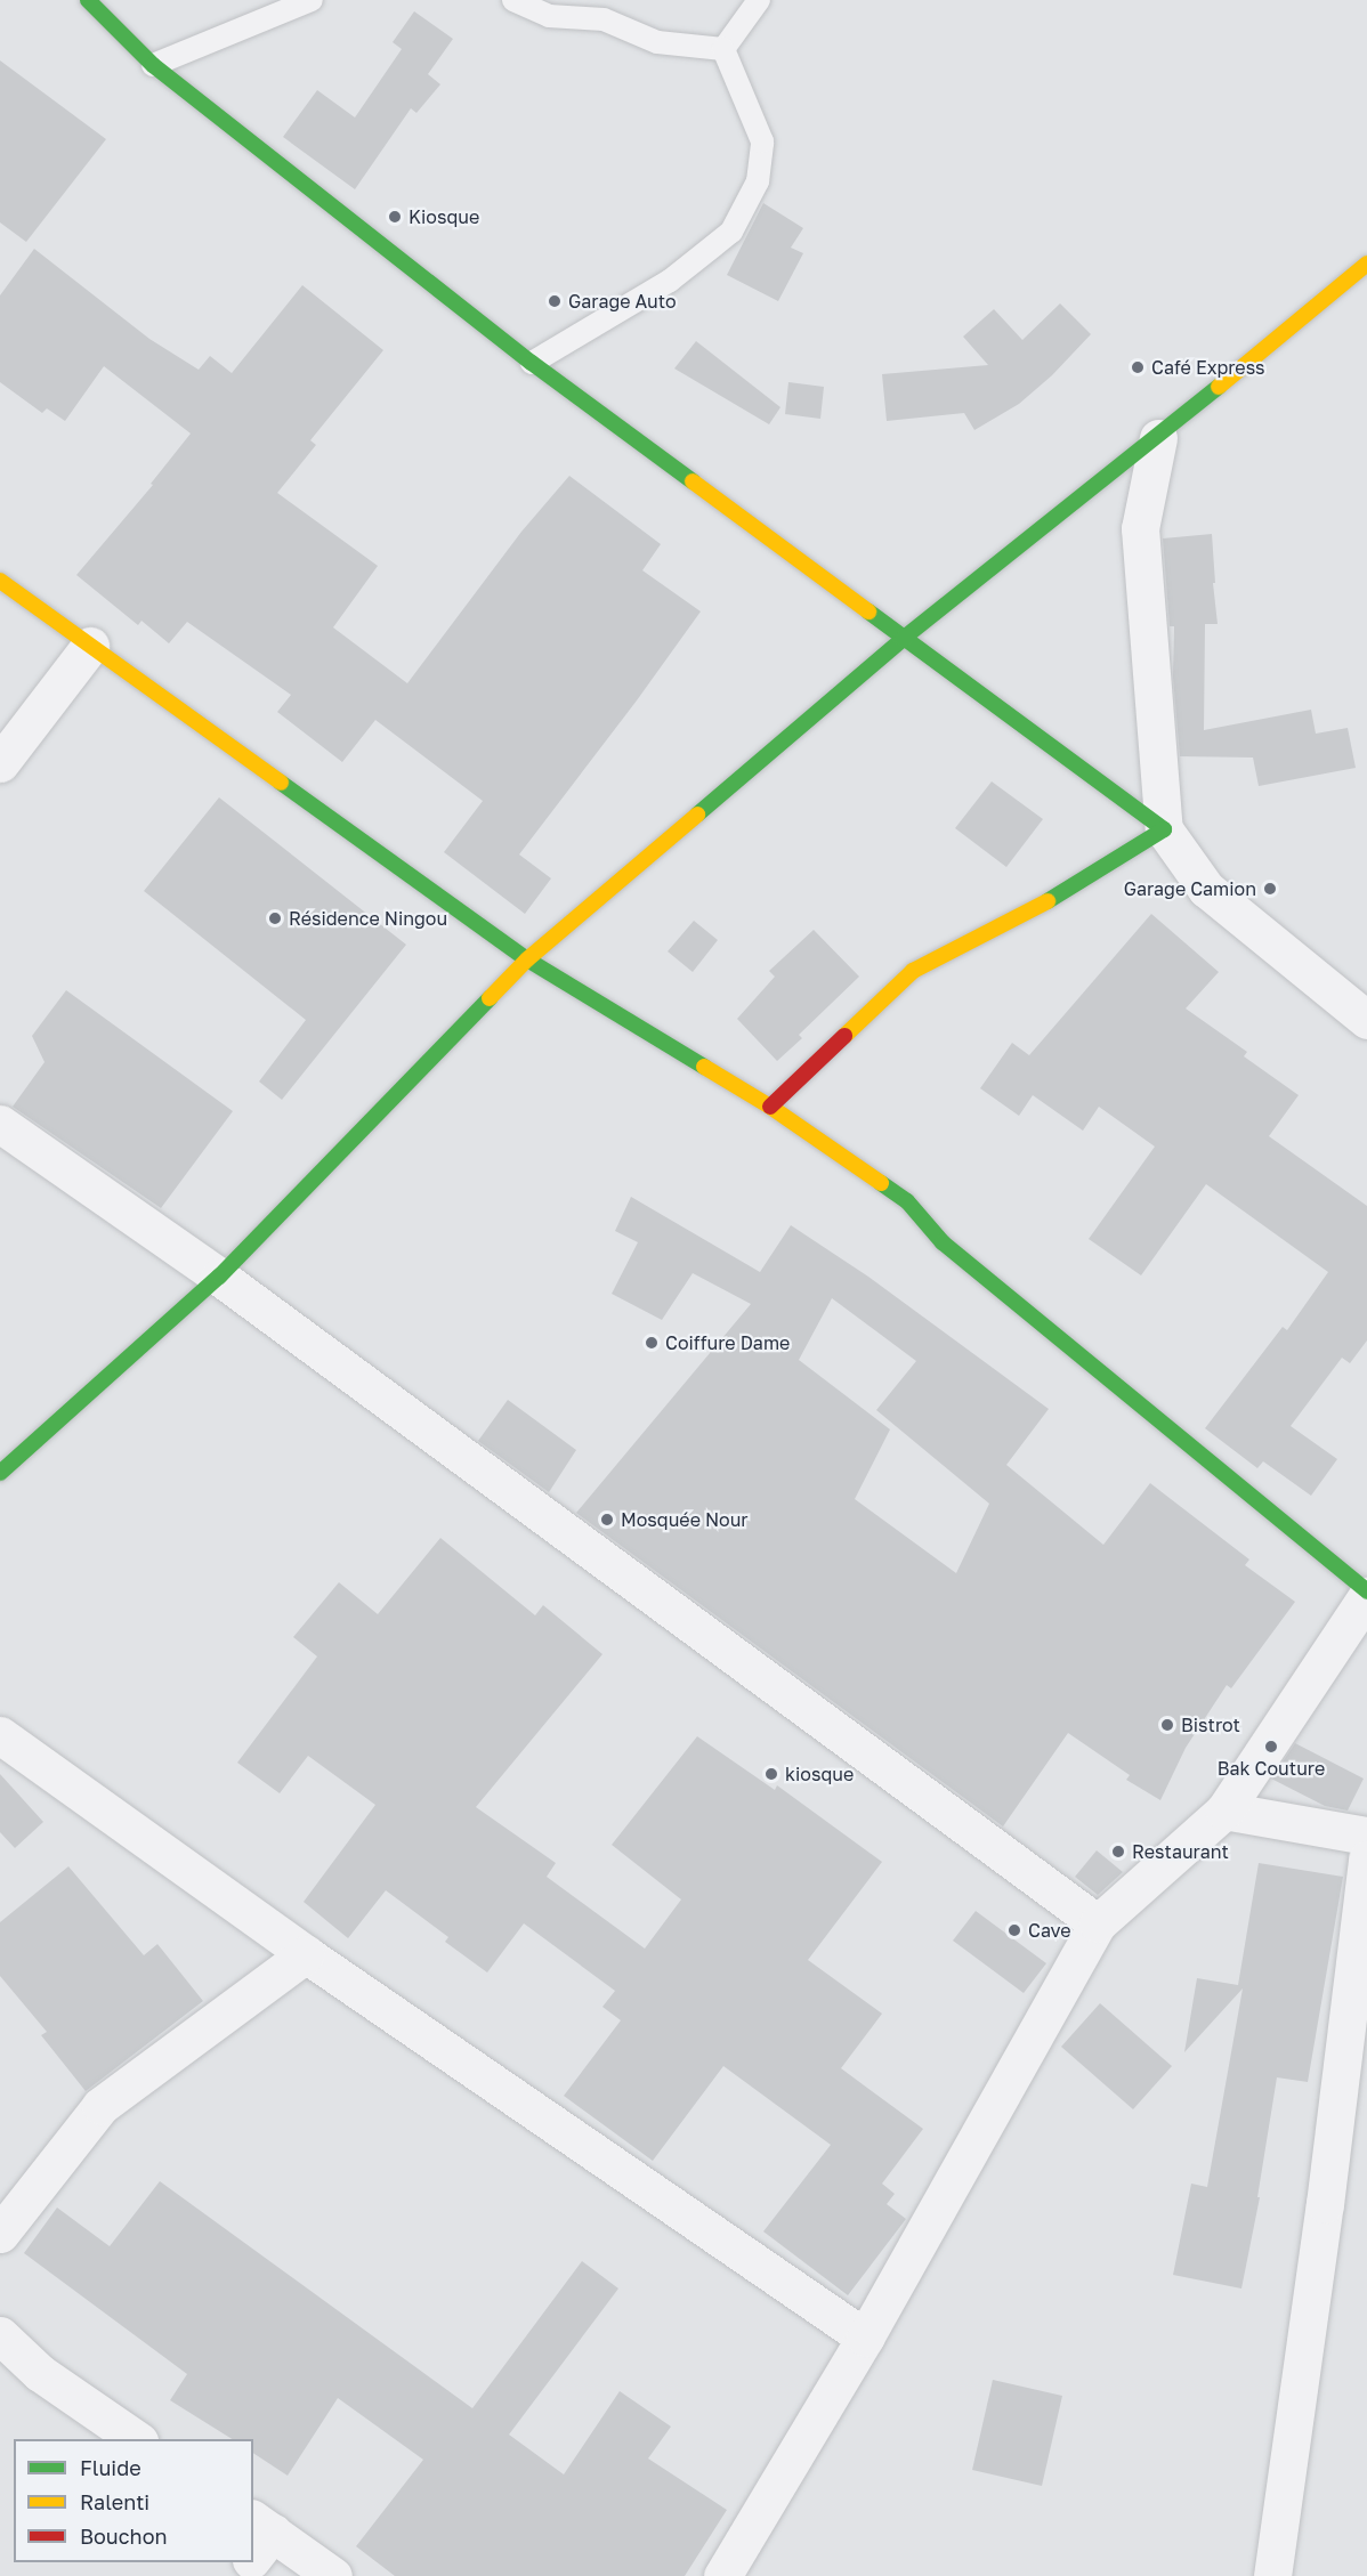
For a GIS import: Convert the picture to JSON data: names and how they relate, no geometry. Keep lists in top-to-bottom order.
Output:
{
  "places": [
    "Kiosque",
    "Garage Auto",
    "Café Express",
    "Garage Camion",
    "Résidence Ningou",
    "Coiffure Dame",
    "Mosquée Nour",
    "Bistrot",
    "Bak Couture",
    "kiosque",
    "Restaurant",
    "Cave"
  ],
  "legend": ["Fluide", "Ralenti", "Bouchon"]
}
